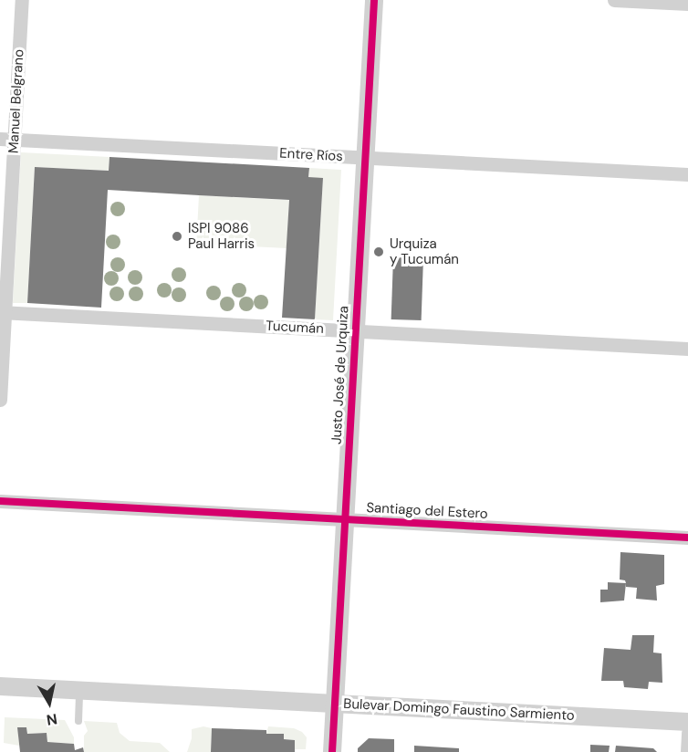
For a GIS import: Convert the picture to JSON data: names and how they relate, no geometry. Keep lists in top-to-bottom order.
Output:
{
  "streets": {
    "street": [
      "Manuel Belgrano",
      "Entre Ríos",
      "Tucumán",
      "Justo José de Urquiza",
      "Santiago del Estero",
      "Bulevar Domingo Faustino Sarmiento"
    ]
  },
  "crossings": [
    ["Manuel Belgrano", "Entre Ríos"],
    ["Manuel Belgrano", "Tucumán"],
    ["Entre Ríos", "Justo José de Urquiza"],
    ["Tucumán", "Justo José de Urquiza"],
    ["Justo José de Urquiza", "Santiago del Estero"],
    ["Justo José de Urquiza", "Bulevar Domingo Faustino Sarmiento"]
  ],
  "places": ["ISPI 9086 Paul Harris", "Urquiza y Tucumán"],
  "north": "bottom"
}
